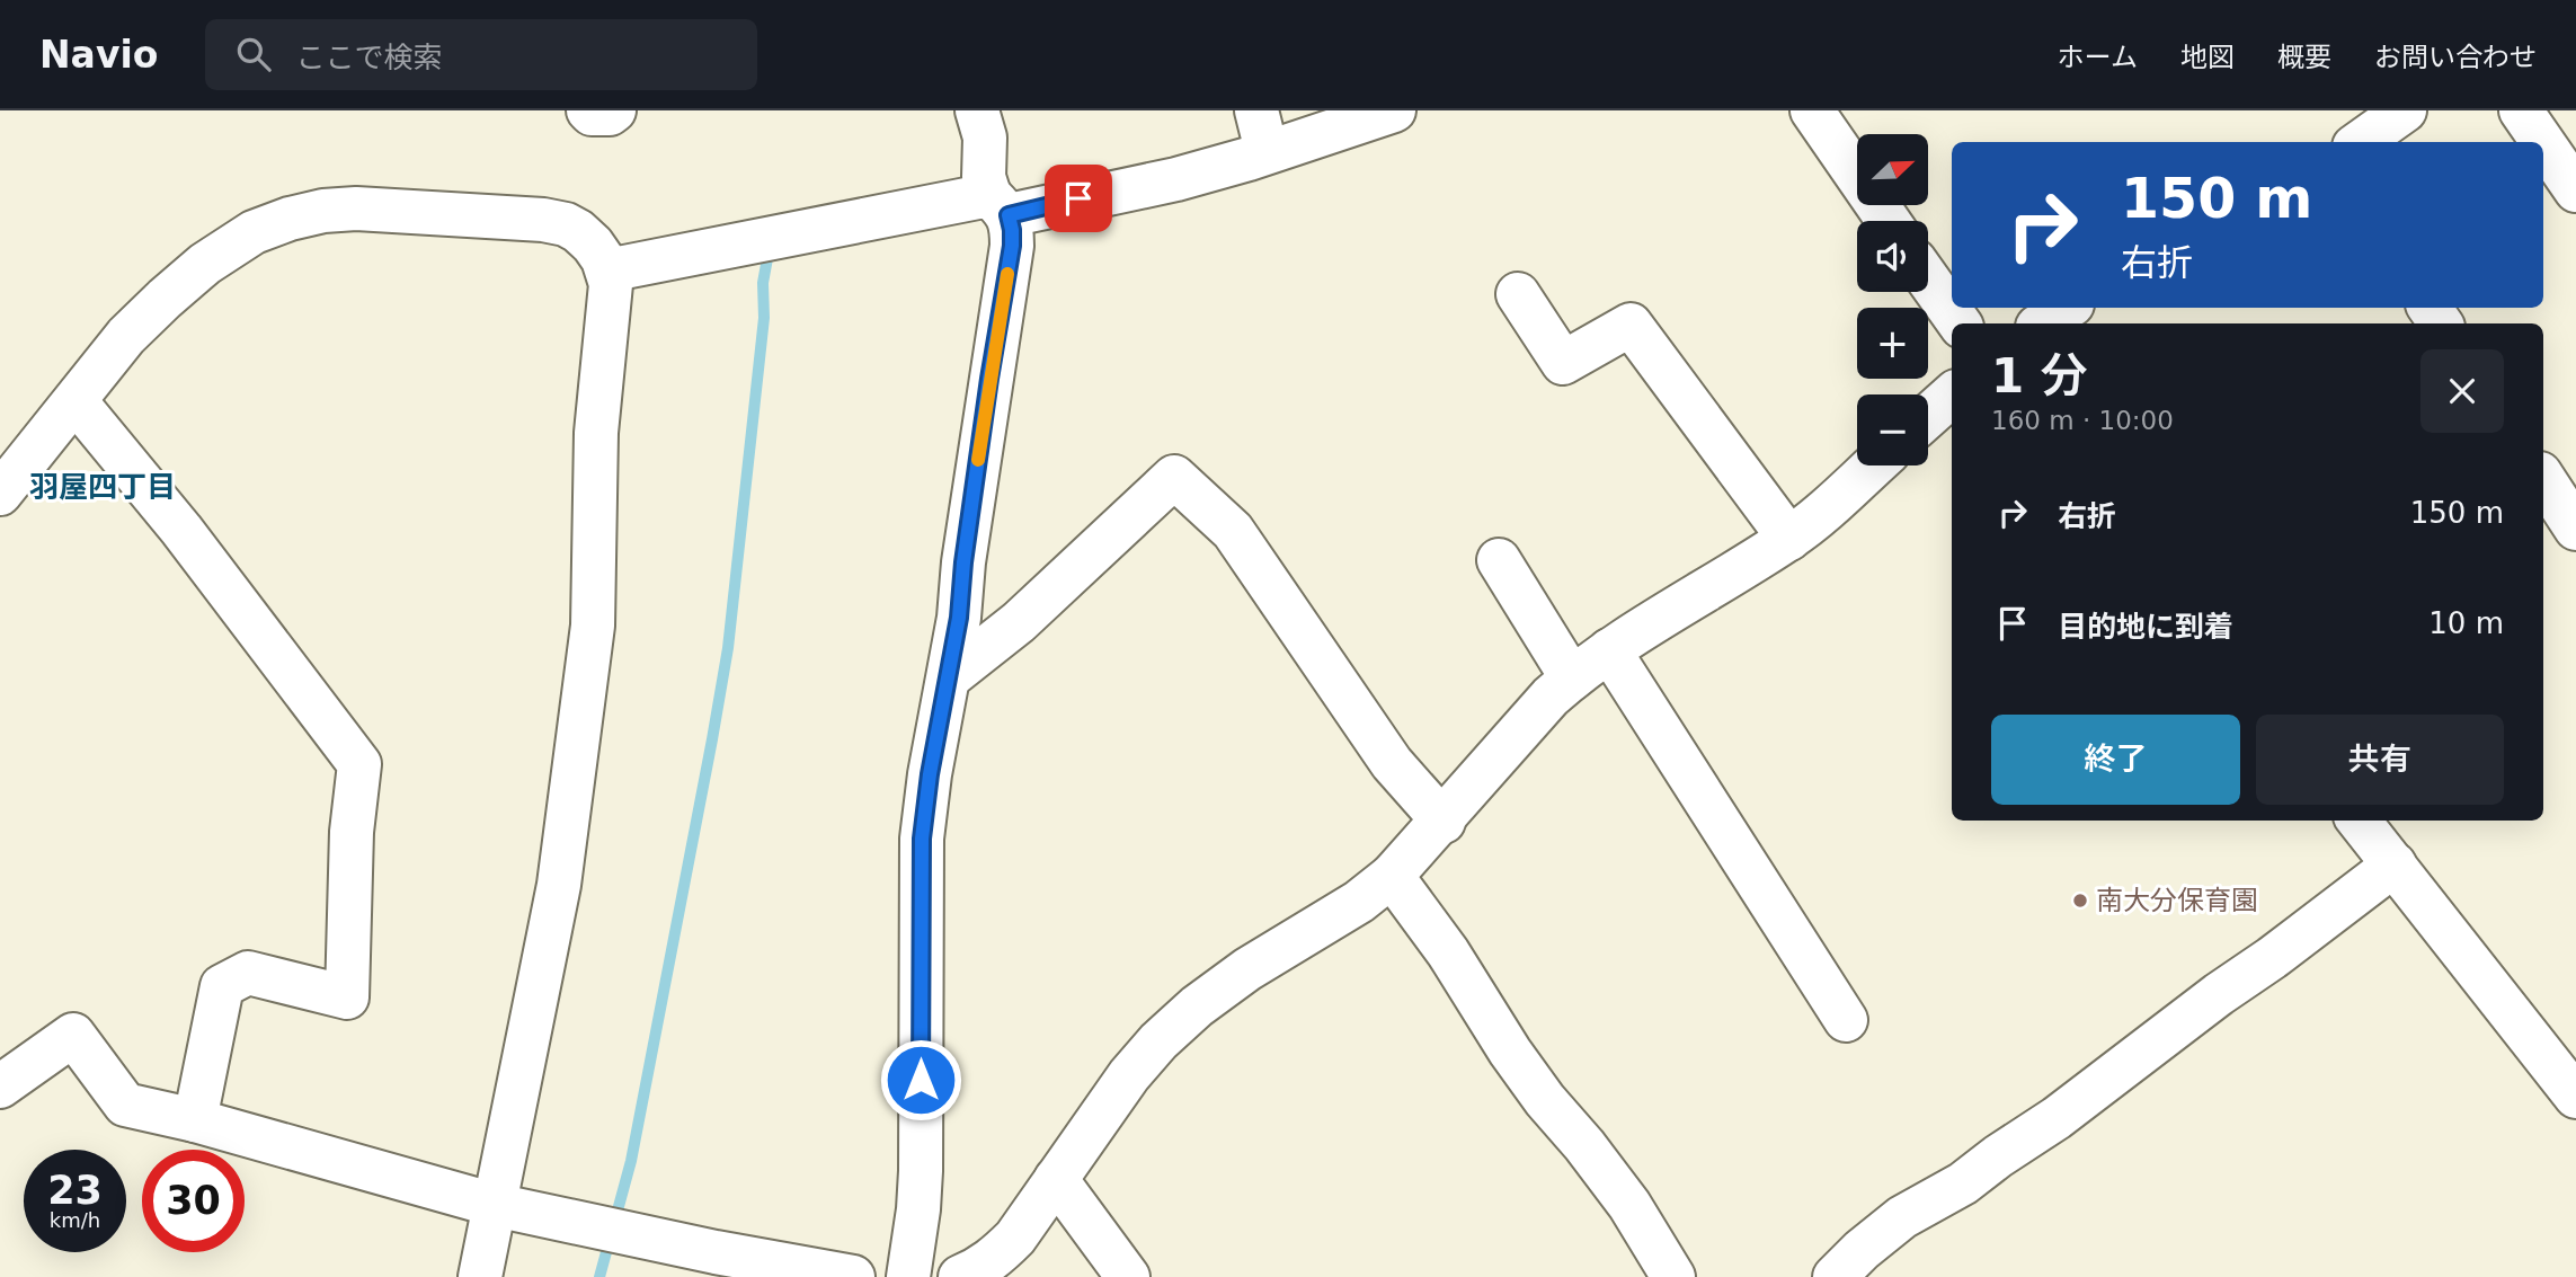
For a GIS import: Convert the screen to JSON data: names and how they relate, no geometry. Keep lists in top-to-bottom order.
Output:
{
  "districts": ["羽屋四丁目"],
  "places": ["南大分保育園"],
  "north": "top right",
  "page": {
    "header": "Navio",
    "search": "ここで検索",
    "nav": [
      "ホーム",
      "地図",
      "概要",
      "お問い合わせ"
    ],
    "map_buttons": ["+", "−"],
    "turn": ["150 m", "右折"],
    "heading": ["1 分", "160 m · 10:00"],
    "list": [
      {
        "name": "右折",
        "value": "150 m"
      },
      {
        "name": "目的地に到着",
        "value": "10 m"
      }
    ],
    "buttons": ["終了", "共有"],
    "speed": "23 km/h",
    "limit": "30"
  }
}
